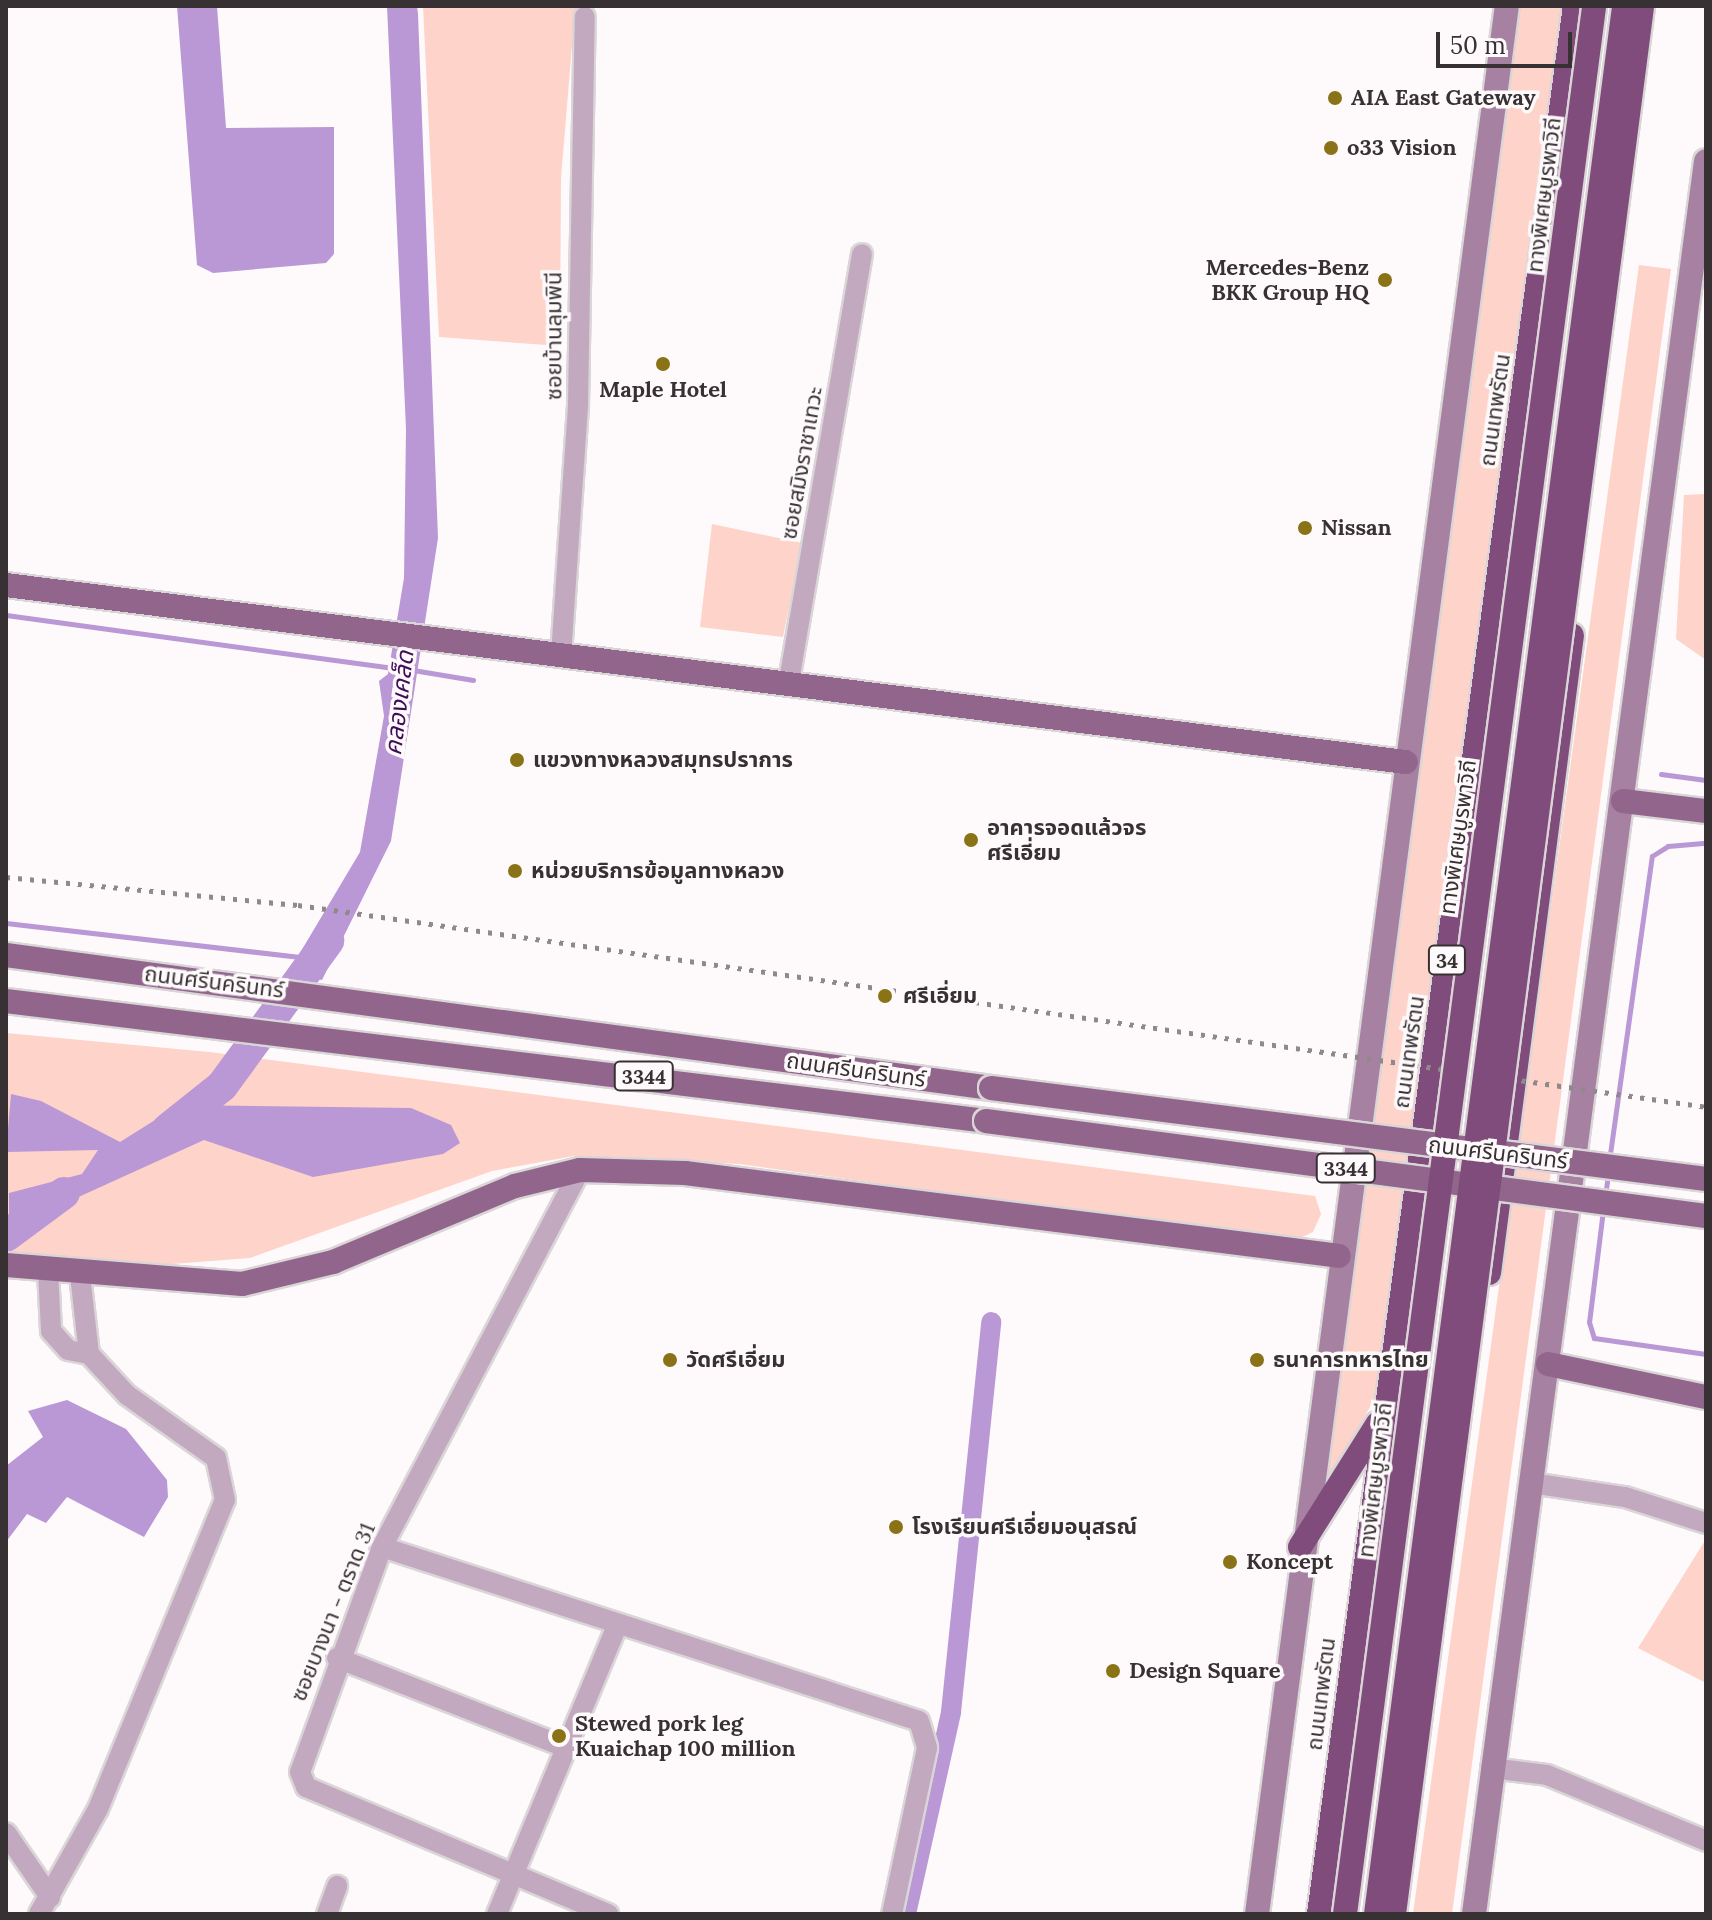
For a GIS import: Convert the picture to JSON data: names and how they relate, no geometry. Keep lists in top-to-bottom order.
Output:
{
  "streets": {
    "highway": ["ทางพิเศษบูรพาวิถี", "ถนนเทพรัตน", "34"],
    "main road": ["ถนนศรีนครินทร์", "3344"],
    "street": ["ซอยบ้านลุมพินี", "ซอยสมิงราชาเทวะ", "ซอยบางนา - ตราด 31"]
  },
  "water": ["คลองเคล็ด"],
  "places": [
    "AIA East Gateway",
    "o33 Vision",
    "Mercedes-Benz BKK Group HQ",
    "Maple Hotel",
    "Nissan",
    "แขวงทางหลวงสมุทรปราการ",
    "อาคารจอดแล้วจร ศรีเอี่ยม",
    "หน่วยบริการข้อมูลทางหลวง",
    "ศรีเอี่ยม",
    "วัดศรีเอี่ยม",
    "ธนาคารทหารไทย",
    "โรงเรียนศรีเอี่ยมอนุสรณ์",
    "Koncept",
    "Design Square",
    "Stewed pork leg Kuaichap 100 million"
  ],
  "scale_bar": "50 m"
}
